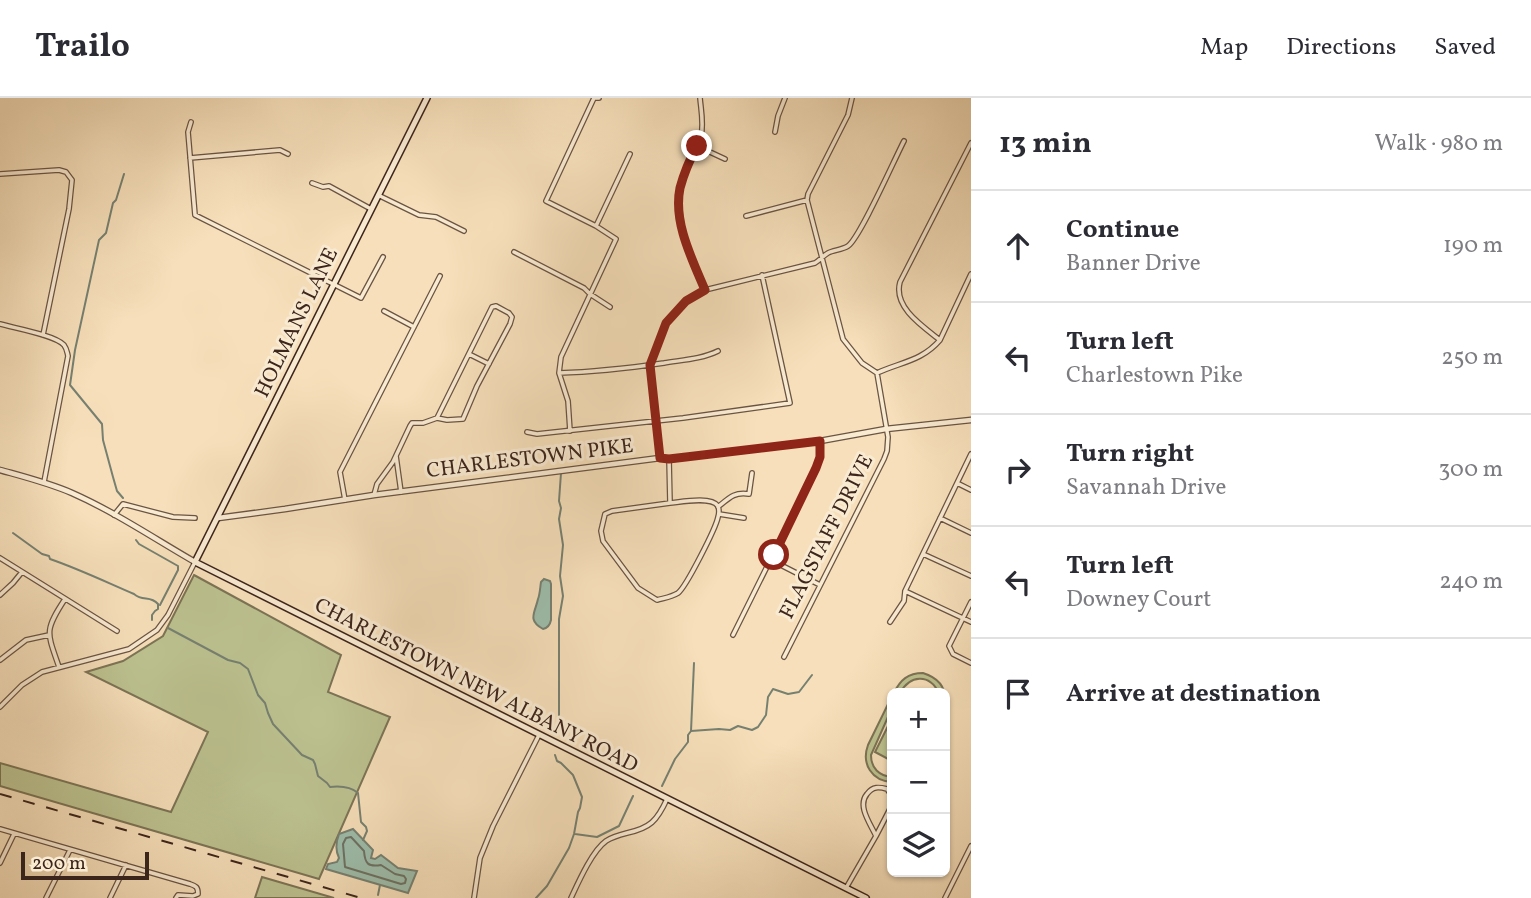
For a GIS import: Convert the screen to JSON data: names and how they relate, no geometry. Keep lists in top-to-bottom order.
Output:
{
  "streets": {
    "main road": ["HOLMANS LANE", "CHARLESTOWN NEW ALBANY ROAD"],
    "street": ["CHARLESTOWN PIKE", "FLAGSTAFF DRIVE"]
  },
  "crossings": [
    ["HOLMANS LANE", "CHARLESTOWN PIKE"],
    ["HOLMANS LANE", "CHARLESTOWN NEW ALBANY ROAD"],
    ["CHARLESTOWN PIKE", "FLAGSTAFF DRIVE"]
  ],
  "scale_bar": "200 m",
  "page": {
    "header": "Trailo",
    "nav": ["Map", "Directions", "Saved"],
    "heading": ["13 min", "Walk · 980 m"],
    "list": [
      ["Continue", "Banner Drive", "190 m"],
      ["Turn left", "Charlestown Pike", "250 m"],
      ["Turn right", "Savannah Drive", "300 m"],
      ["Turn left", "Downey Court", "240 m"],
      "Arrive at destination"
    ],
    "map_buttons": ["+", "−"],
    "scale": "200 m"
  }
}
